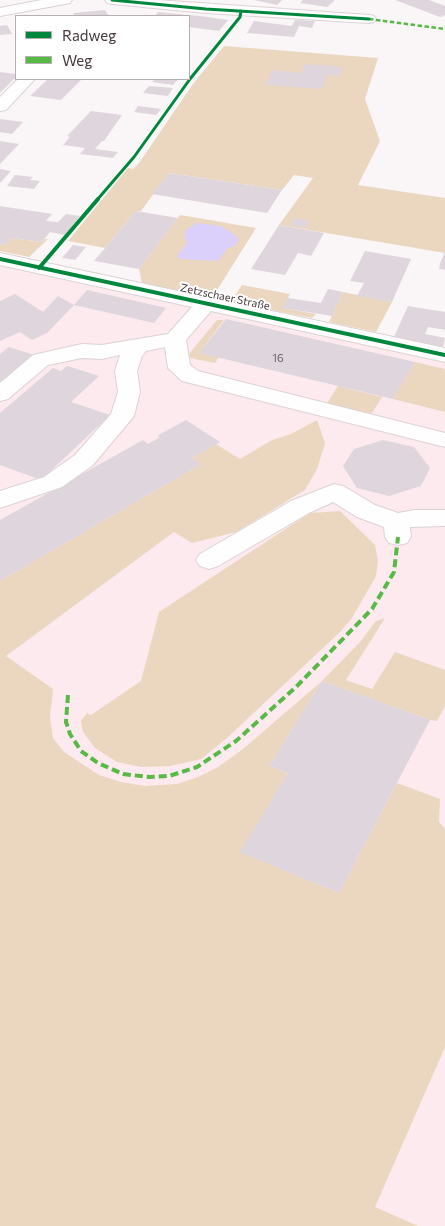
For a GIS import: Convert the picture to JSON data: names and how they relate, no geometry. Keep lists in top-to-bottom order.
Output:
{
  "streets": {
    "street": ["Zetzschaer Straße"]
  },
  "house_numbers": ["16"],
  "legend": ["Radweg", "Weg"]
}
